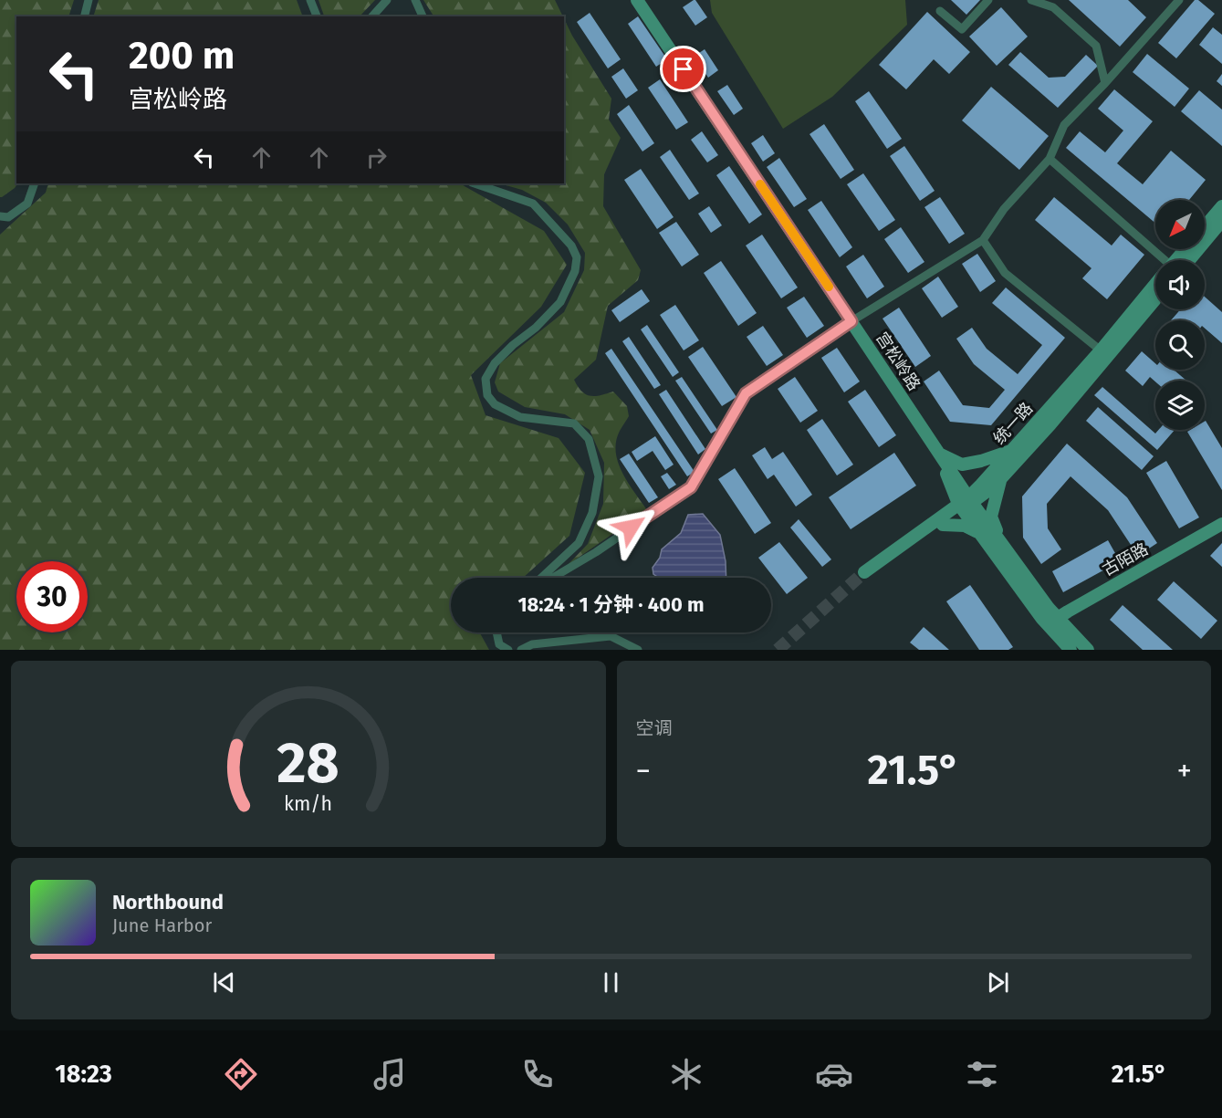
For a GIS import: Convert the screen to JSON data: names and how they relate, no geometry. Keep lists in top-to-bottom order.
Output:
{
  "streets": {
    "main road": ["宫松岭路", "统一路", "古陌路"]
  },
  "crossings": [
    ["宫松岭路", "统一路"],
    ["宫松岭路", "古陌路"]
  ],
  "north": "bottom left",
  "page": {
    "turn": ["200 m", "宫松岭路"],
    "limit": "30",
    "trip": "18:24 · 1 分钟 · 400 m",
    "tile": "空调",
    "heat": ["−", "21.5°", "+"],
    "song": ["Northbound", "June Harbor"],
    "tabs": ["18:23", "21.5°"],
    "gauge": ["28", "km/h"]
  }
}
